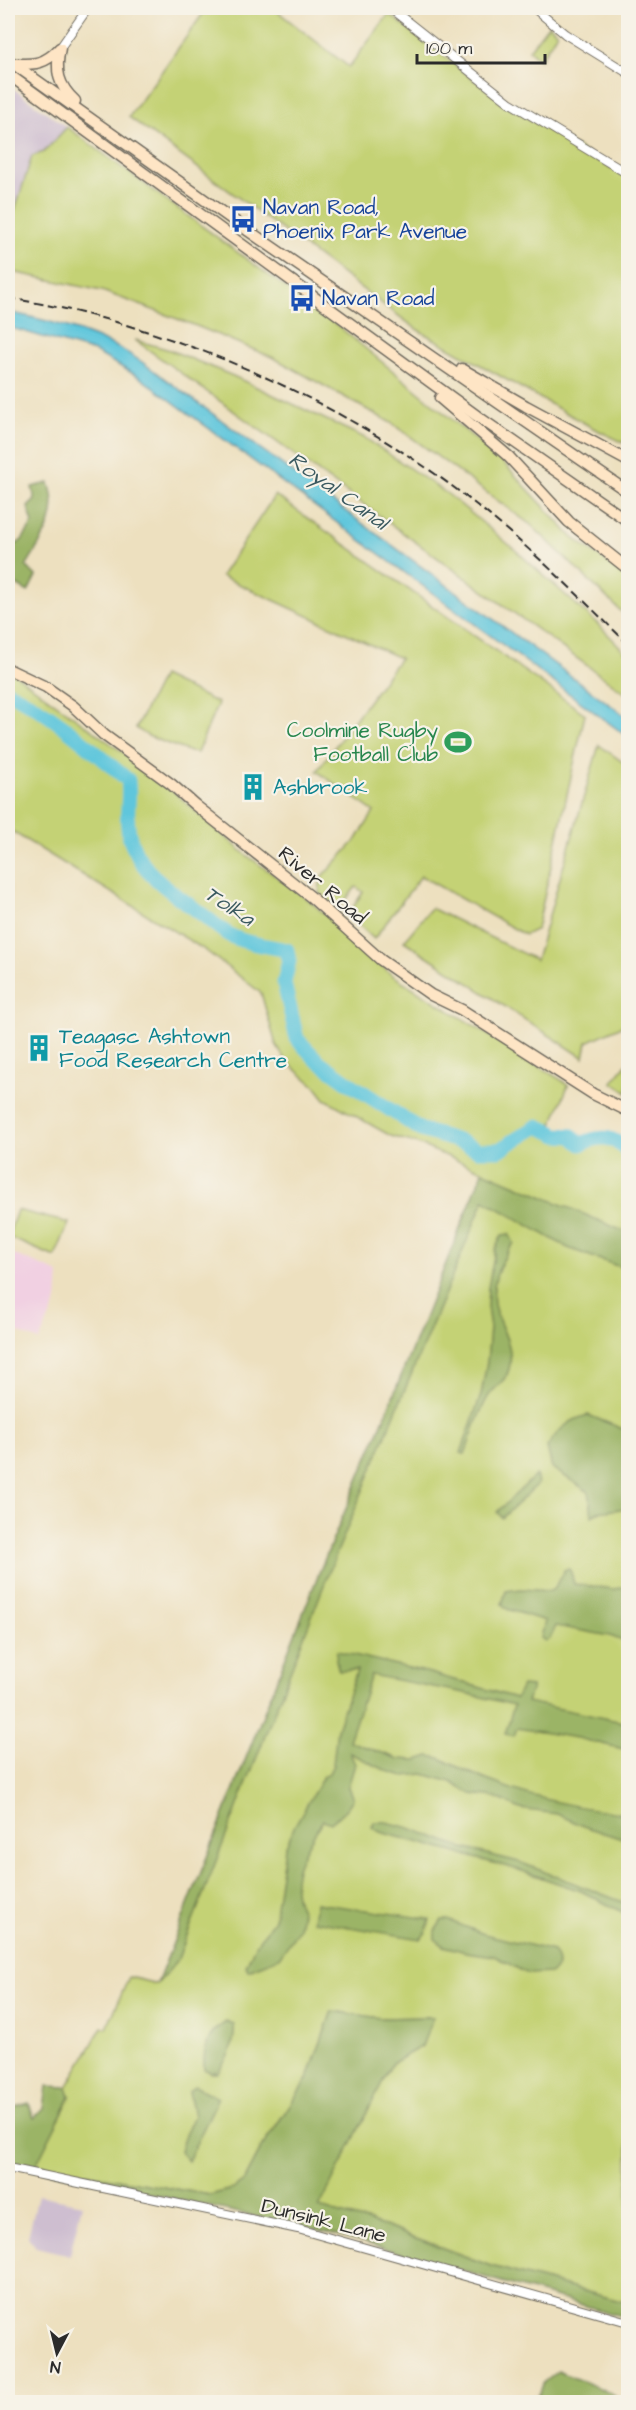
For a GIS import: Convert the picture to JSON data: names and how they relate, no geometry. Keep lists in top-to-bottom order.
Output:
{
  "streets": {
    "main road": ["River Road"],
    "street": ["Dunsink Lane"]
  },
  "water": ["Royal Canal", "Tolka"],
  "places": {
    "bus stop": ["Navan Road, Phoenix Park Avenue", "Navan Road"],
    "sports": ["Coolmine Rugby Football Club"],
    "building": ["Ashbrook", "Teagasc Ashtown Food Research Centre"]
  },
  "scale_bar": "100 m",
  "north": "bottom"
}
